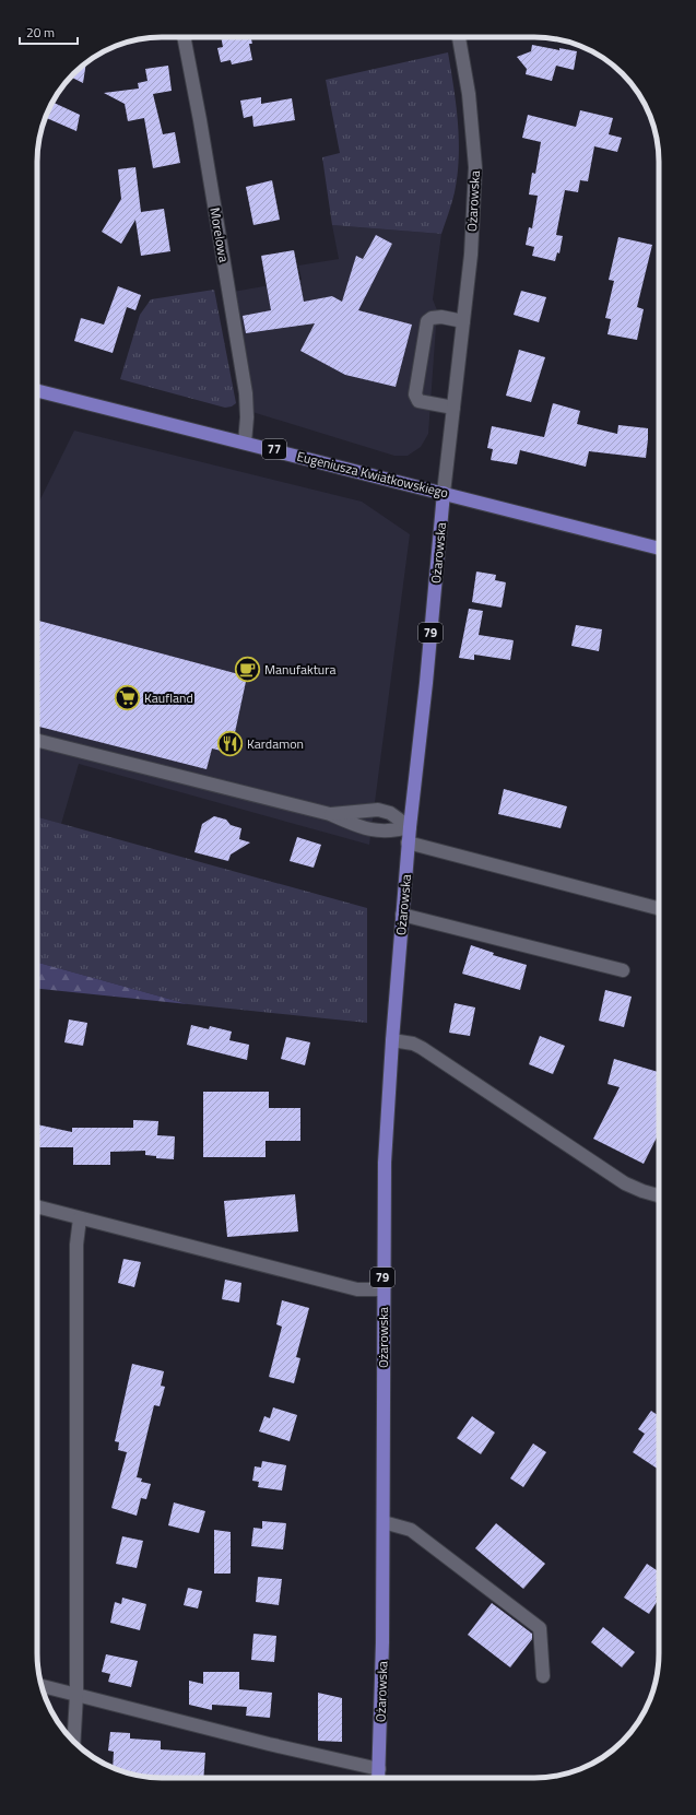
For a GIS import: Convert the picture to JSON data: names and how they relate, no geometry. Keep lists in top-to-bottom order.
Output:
{
  "streets": {
    "main road": [
      "Ożarowska",
      "77",
      "Eugeniusza Kwiatkowskiego",
      "79"
    ],
    "street": ["Morelowa"]
  },
  "crossings": [
    ["Ożarowska", "Eugeniusza Kwiatkowskiego"],
    ["Morelowa", "Eugeniusza Kwiatkowskiego"]
  ],
  "places": {
    "cafe": ["Manufaktura"],
    "supermarket": ["Kaufland"],
    "restaurant": ["Kardamon"]
  },
  "scale_bar": "20 m"
}
